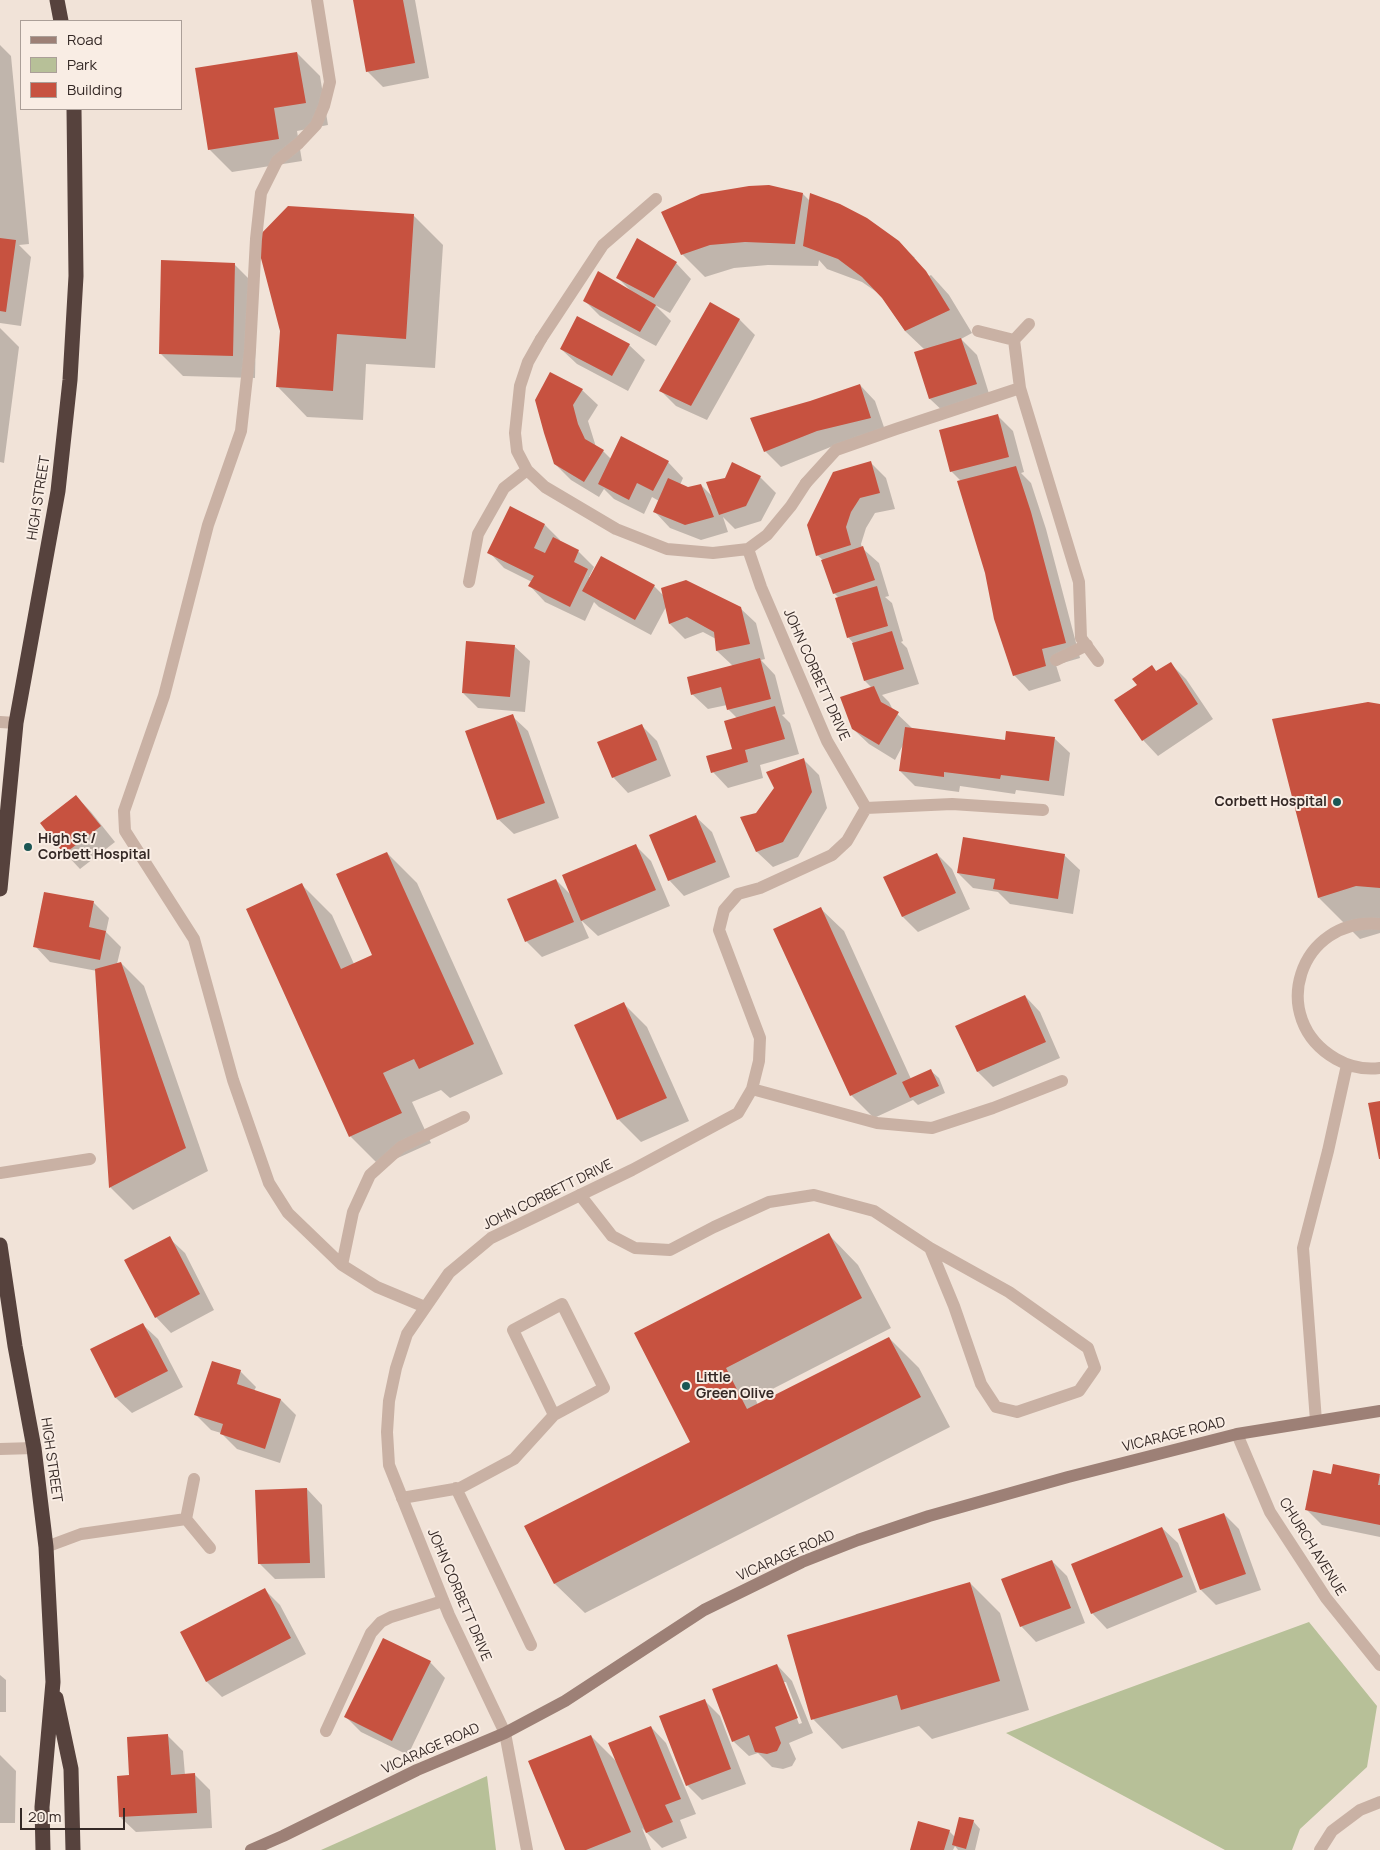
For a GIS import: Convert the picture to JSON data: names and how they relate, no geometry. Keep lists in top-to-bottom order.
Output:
{
  "streets": {
    "highway": ["HIGH STREET"],
    "street": ["JOHN CORBETT DRIVE", "VICARAGE ROAD", "CHURCH AVENUE"]
  },
  "crossings": [
    ["JOHN CORBETT DRIVE", "VICARAGE ROAD"],
    ["VICARAGE ROAD", "CHURCH AVENUE"]
  ],
  "places": ["Corbett Hospital", "High St / Corbett Hospital", "Little Green Olive"],
  "legend": ["Road", "Park", "Building"],
  "scale_bar": "20 m"
}
